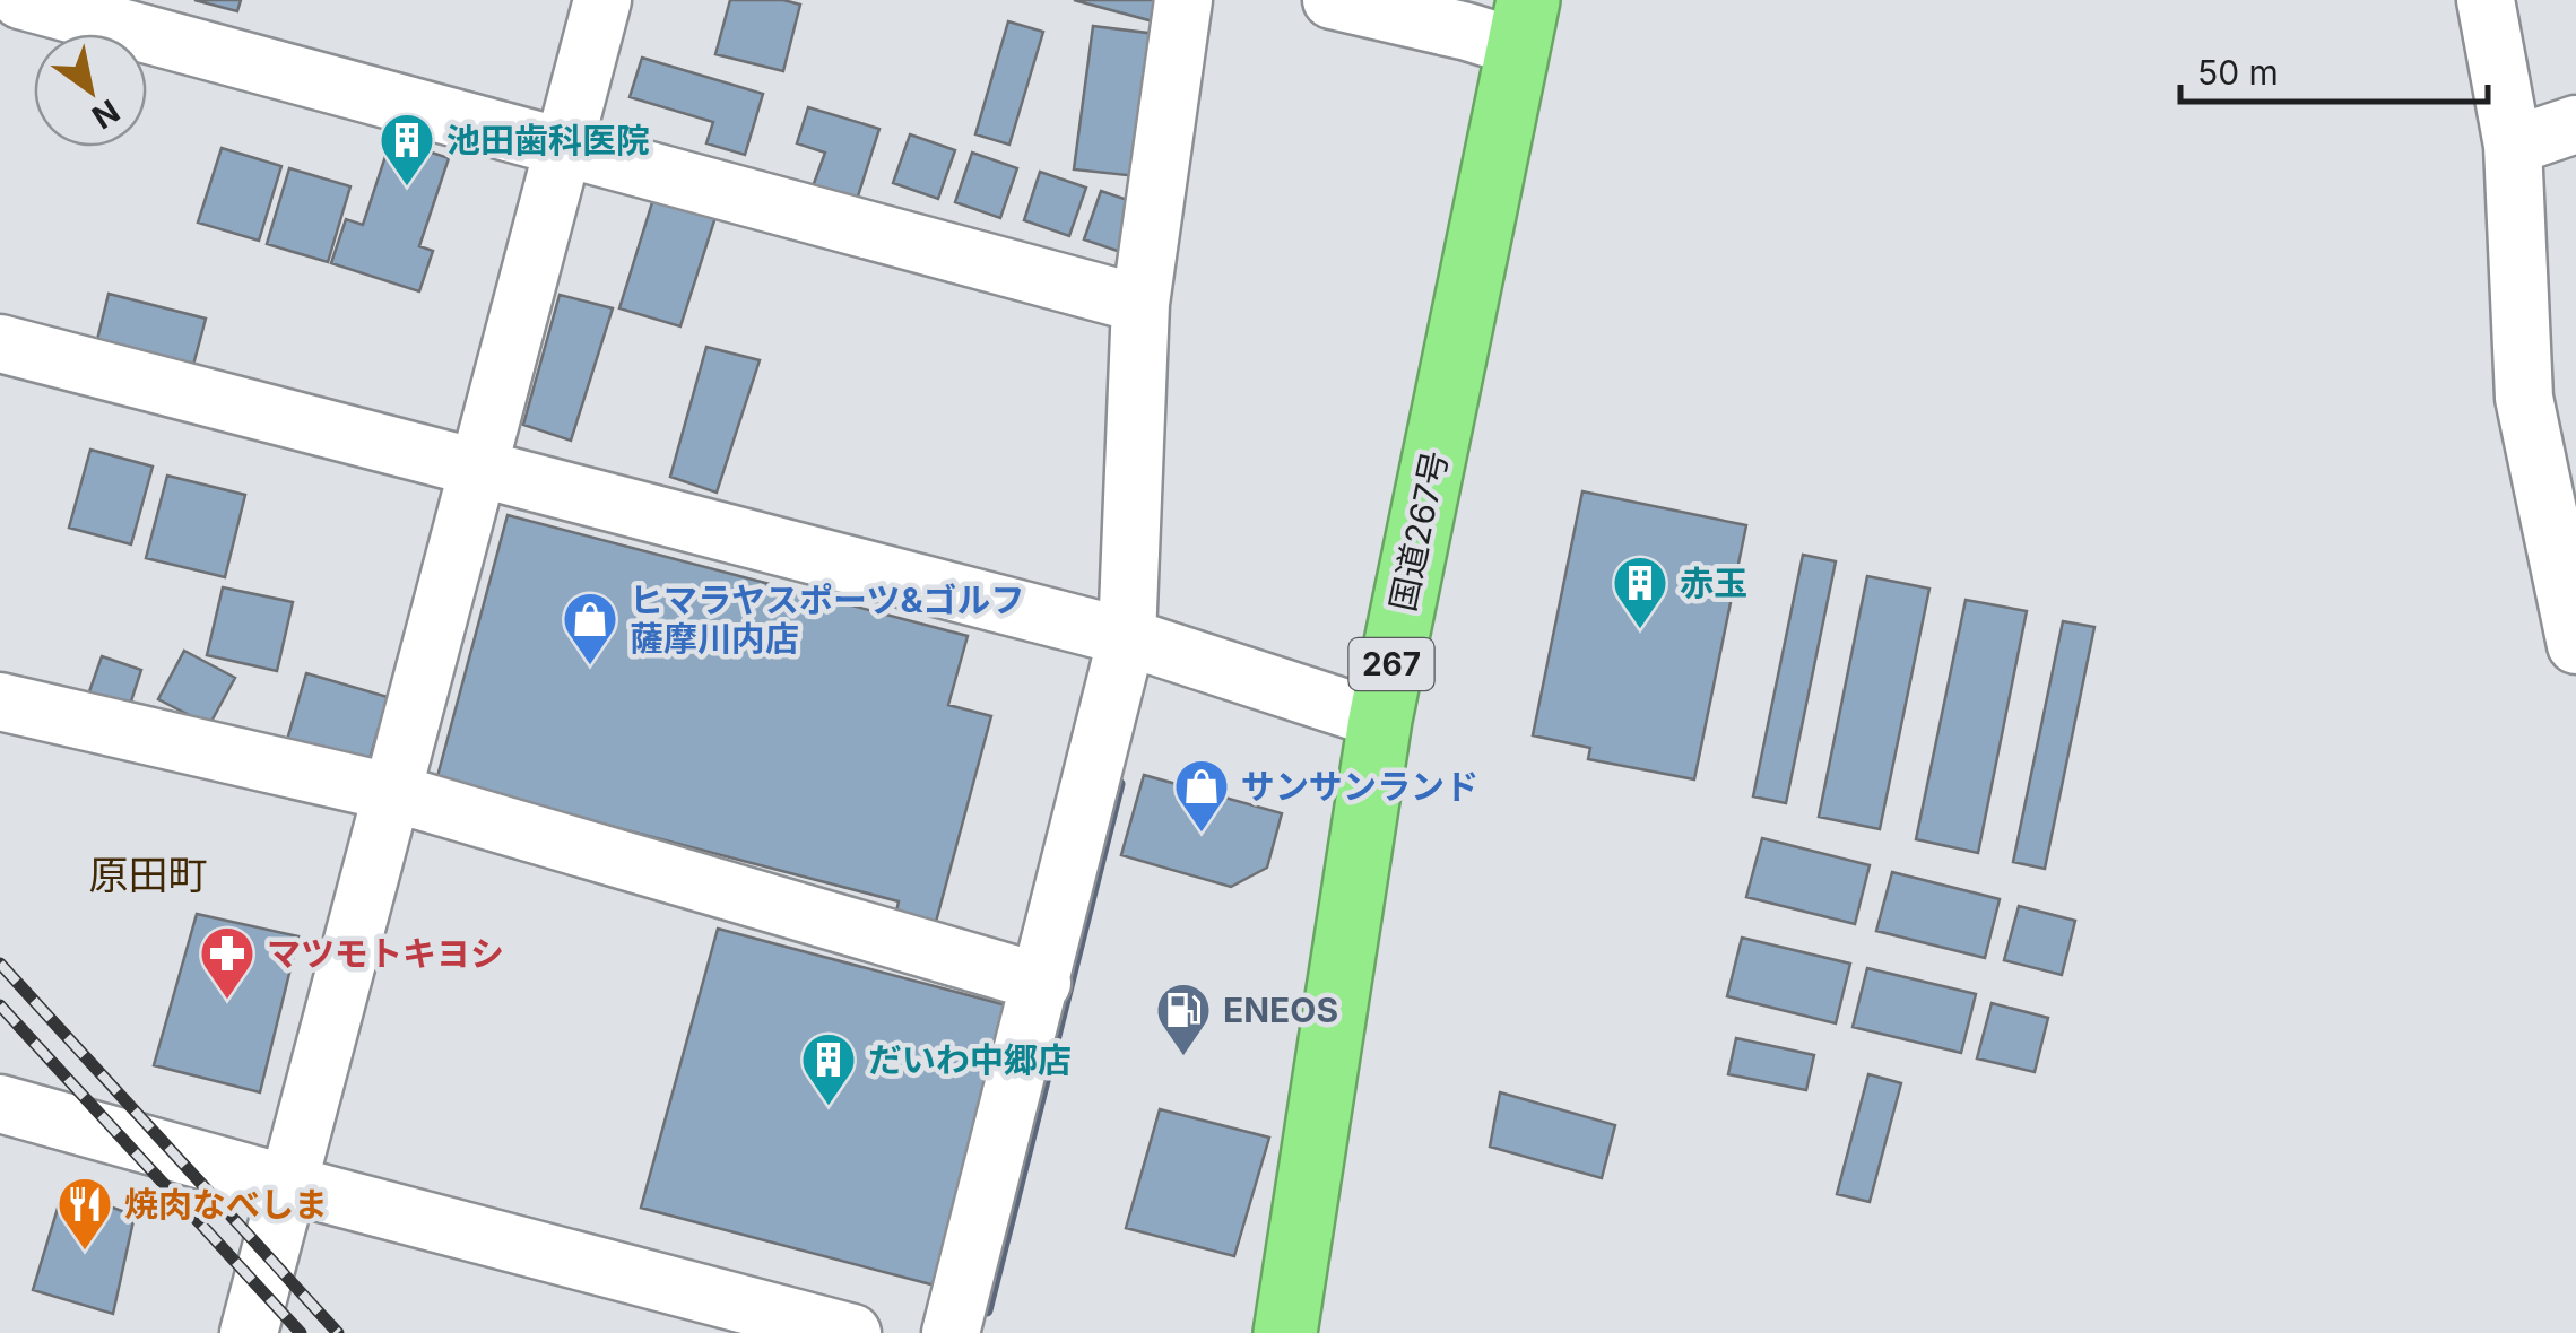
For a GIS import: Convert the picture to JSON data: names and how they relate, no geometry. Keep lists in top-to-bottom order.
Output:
{
  "streets": {
    "highway": ["国道267号", "267"]
  },
  "districts": ["原田町"],
  "places": {
    "building": ["池田歯科医院", "赤玉", "だいわ中郷店"],
    "shop": ["ヒマラヤスポーツ&ゴルフ 薩摩川内店", "サンサンランド"],
    "pharmacy": ["マツモトキヨシ"],
    "fuel station": ["ENEOS"],
    "restaurant": ["焼肉なべしま"]
  },
  "scale_bar": "50 m",
  "north": "bottom right"
}
